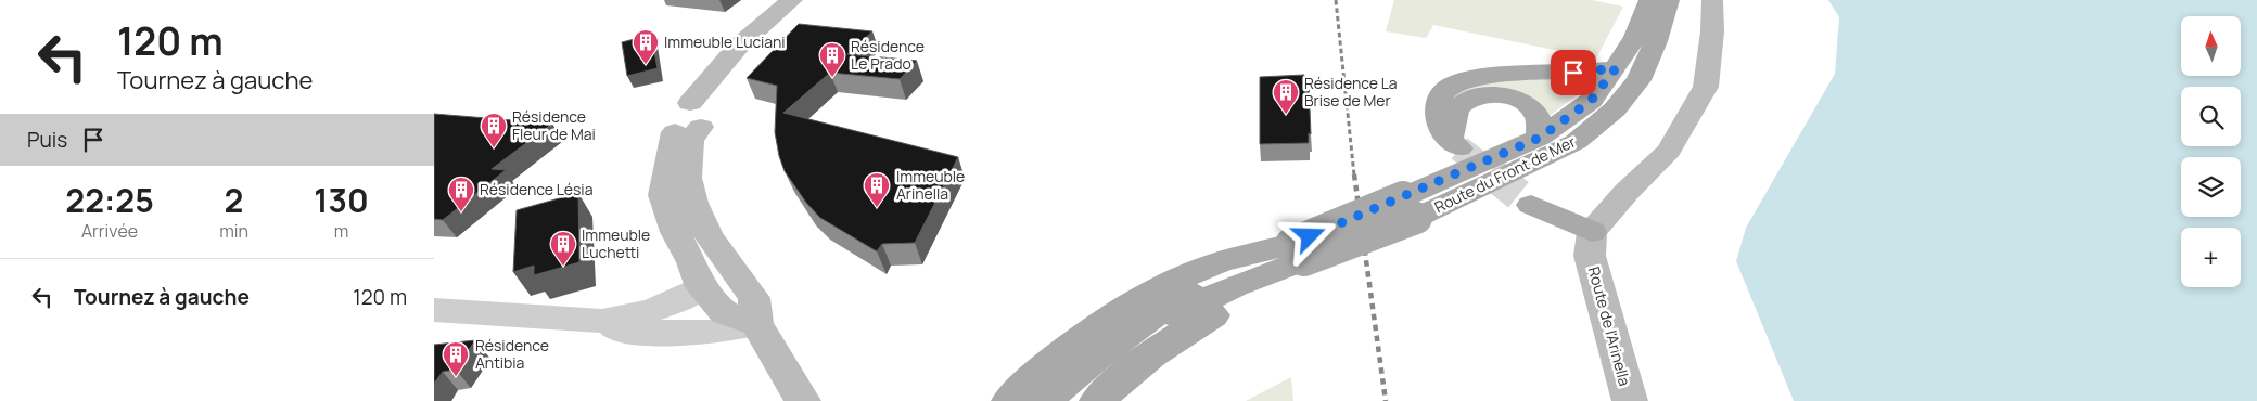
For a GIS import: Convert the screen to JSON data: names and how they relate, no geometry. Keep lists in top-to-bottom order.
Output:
{
  "streets": {
    "main road": ["Route du Front de Mer", "Route de l'Arinella"]
  },
  "places": {
    "building": [
      "Immeuble Luciani",
      "Résidence Le Prado",
      "Résidence La Brise de Mer",
      "Résidence Fleur de Mai",
      "Immeuble Arinella",
      "Résidence Lésia",
      "Immeuble Luchetti",
      "Résidence Antibia"
    ]
  },
  "north": "top",
  "page": {
    "turn": ["120 m", "Tournez à gauche"],
    "map_buttons": "+",
    "then": "Puis",
    "eta": [
      "22:25",
      "Arrivée",
      "2",
      "min",
      "130",
      "m"
    ],
    "list": [
      {
        "name": "Tournez à gauche",
        "value": "120 m"
      }
    ]
  }
}
